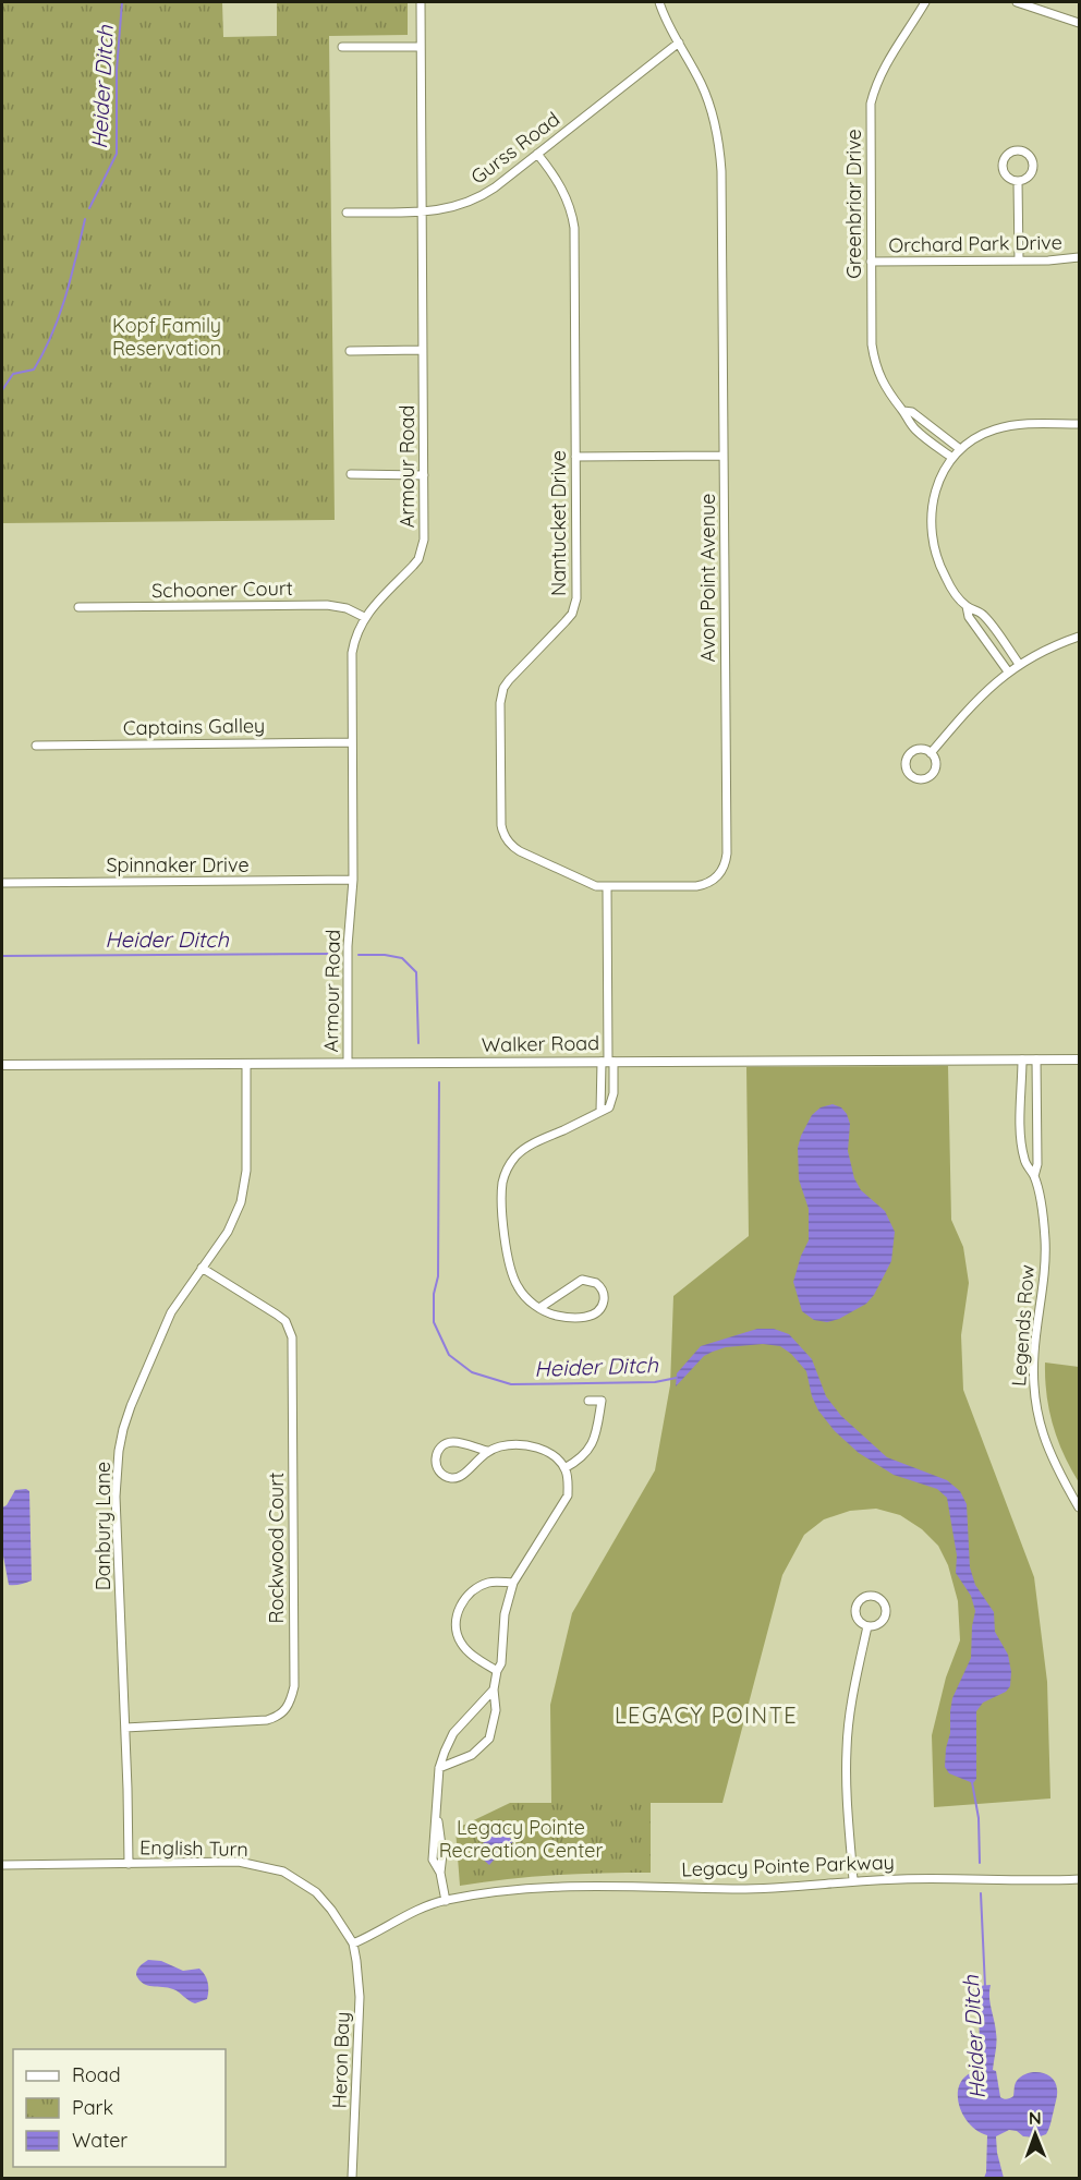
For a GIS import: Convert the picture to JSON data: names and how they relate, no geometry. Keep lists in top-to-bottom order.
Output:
{
  "streets": {
    "street": [
      "Gurss Road",
      "Greenbriar Drive",
      "Orchard Park Drive",
      "Armour Road",
      "Nantucket Drive",
      "Avon Point Avenue",
      "Schooner Court",
      "Captains Galley",
      "Spinnaker Drive",
      "Walker Road",
      "Legends Row",
      "Danbury Lane",
      "Rockwood Court",
      "English Turn",
      "Legacy Pointe Parkway",
      "Heron Bay"
    ]
  },
  "crossings": [
    ["Gurss Road", "Armour Road"],
    ["Gurss Road", "Nantucket Drive"],
    ["Gurss Road", "Avon Point Avenue"],
    ["Greenbriar Drive", "Orchard Park Drive"],
    ["Armour Road", "Schooner Court"],
    ["Armour Road", "Captains Galley"],
    ["Armour Road", "Spinnaker Drive"],
    ["Armour Road", "Walker Road"],
    ["Nantucket Drive", "Avon Point Avenue"],
    ["Walker Road", "Legends Row"],
    ["Walker Road", "Danbury Lane"],
    ["Danbury Lane", "Rockwood Court"],
    ["Danbury Lane", "English Turn"],
    ["English Turn", "Legacy Pointe Parkway"],
    ["English Turn", "Heron Bay"],
    ["Legacy Pointe Parkway", "Heron Bay"]
  ],
  "districts": ["LEGACY POINTE"],
  "water": ["Heider Ditch"],
  "parks": ["Kopf Family Reservation", "Legacy Pointe Recreation Center"],
  "legend": ["Road", "Park", "Water"],
  "north": "top"
}
